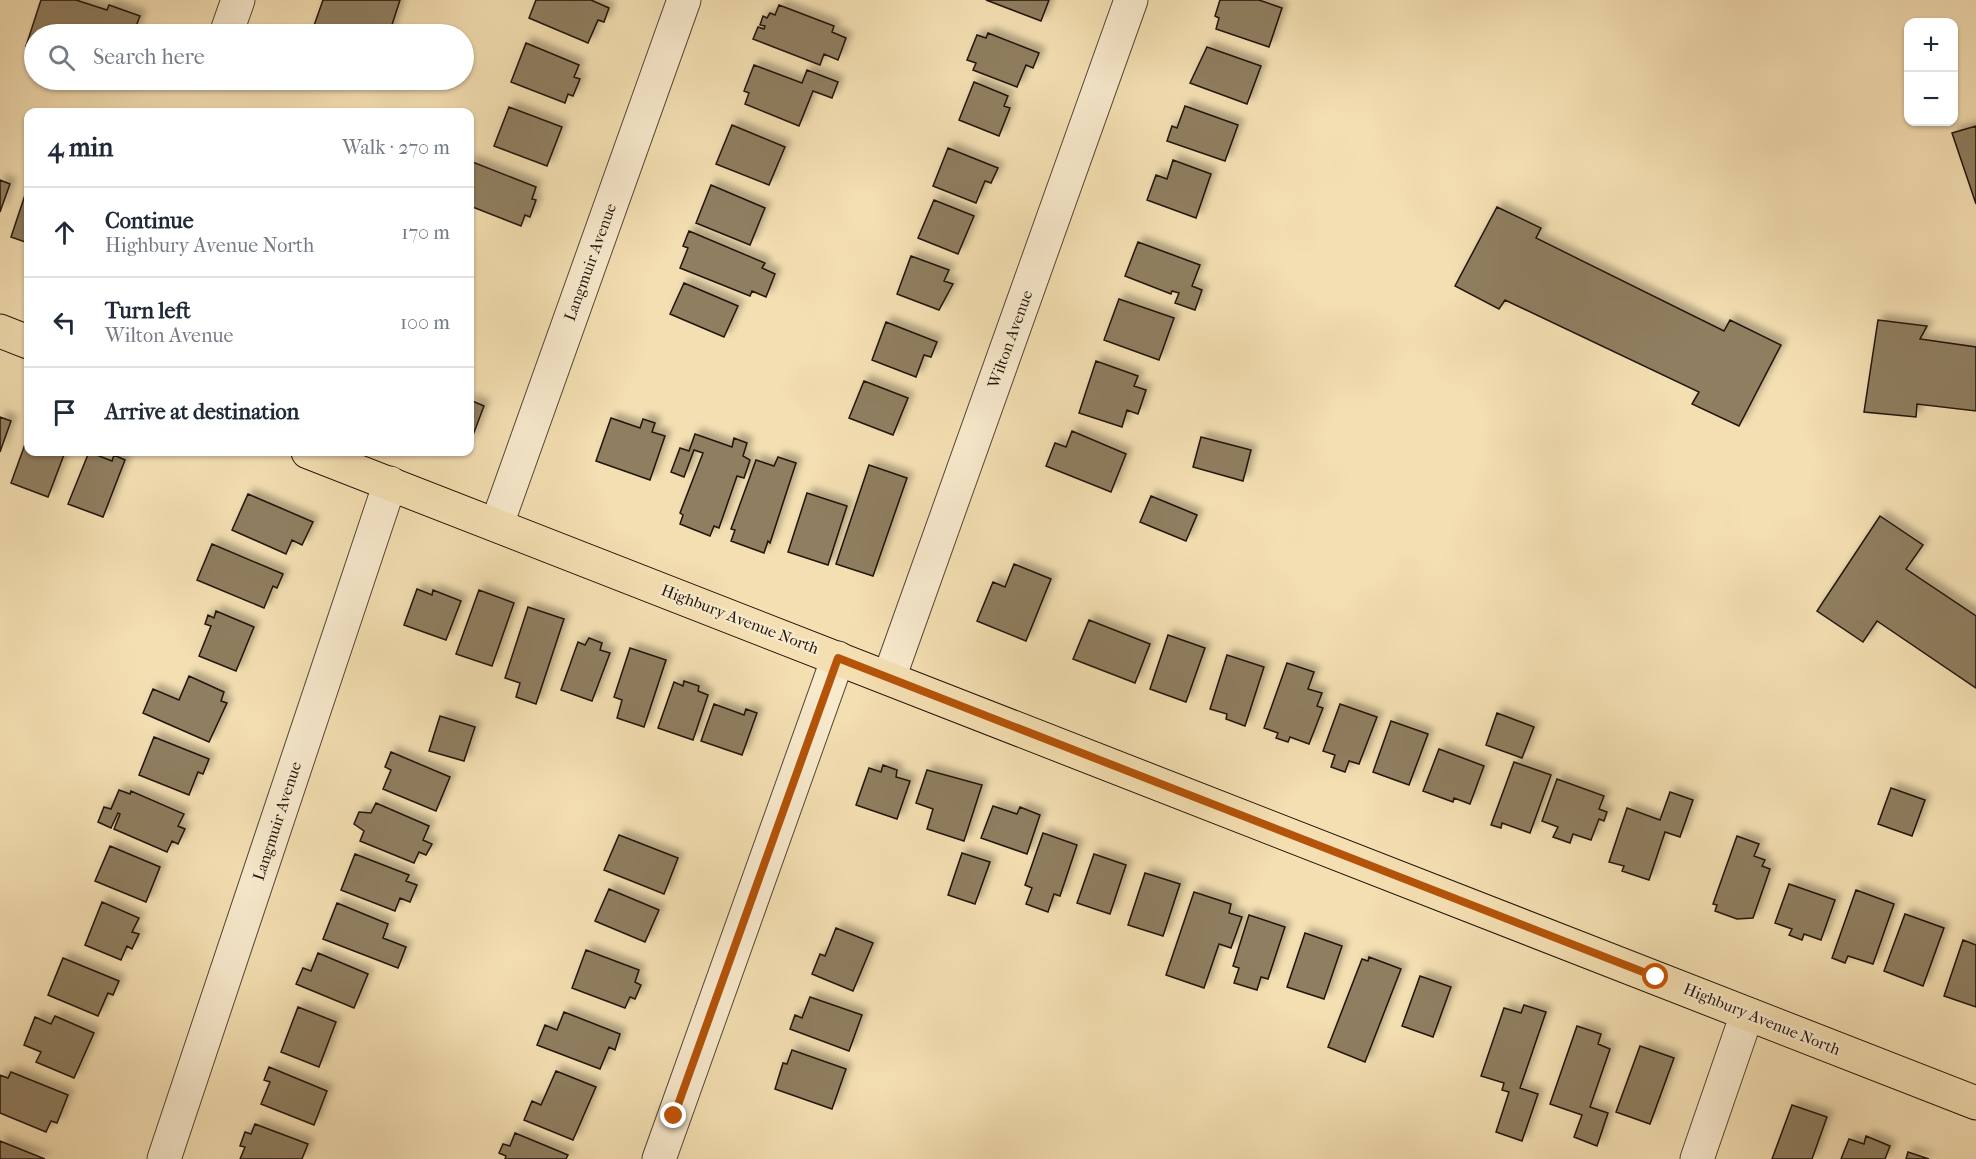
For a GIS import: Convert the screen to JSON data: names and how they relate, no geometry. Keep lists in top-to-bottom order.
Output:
{
  "streets": {
    "main road": ["Highbury Avenue North"],
    "street": ["Langmuir Avenue", "Wilton Avenue"]
  },
  "crossings": [
    ["Langmuir Avenue", "Highbury Avenue North"],
    ["Wilton Avenue", "Highbury Avenue North"]
  ],
  "page": {
    "map_buttons": ["+", "−"],
    "search": "Search here",
    "heading": ["4 min", "Walk · 270 m"],
    "list": [
      ["Continue", "Highbury Avenue North", "170 m"],
      ["Turn left", "Wilton Avenue", "100 m"],
      "Arrive at destination"
    ]
  }
}
